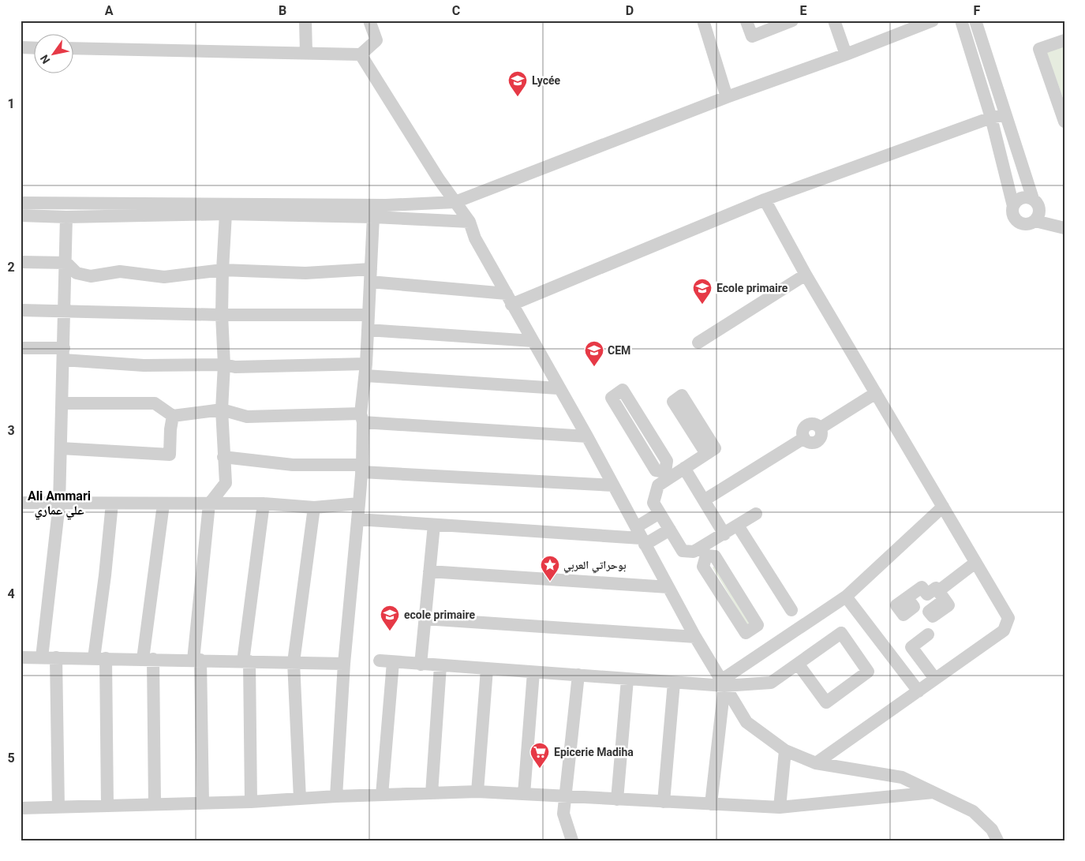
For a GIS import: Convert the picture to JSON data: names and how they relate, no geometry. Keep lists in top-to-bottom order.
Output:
{
  "districts": ["Ali Ammari علي عماري"],
  "places": {
    "school or university": [
      "Lycée",
      "Ecole primaire",
      "CEM",
      "ecole primaire"
    ],
    "place": ["بوحراتي العربي"],
    "supermarket": ["Epicerie Madiha"]
  },
  "north": "bottom left",
  "grid": {
    "columns": [
      "A",
      "B",
      "C",
      "D",
      "E",
      "F"
    ],
    "rows": [
      "1",
      "2",
      "3",
      "4",
      "5"
    ]
  }
}
